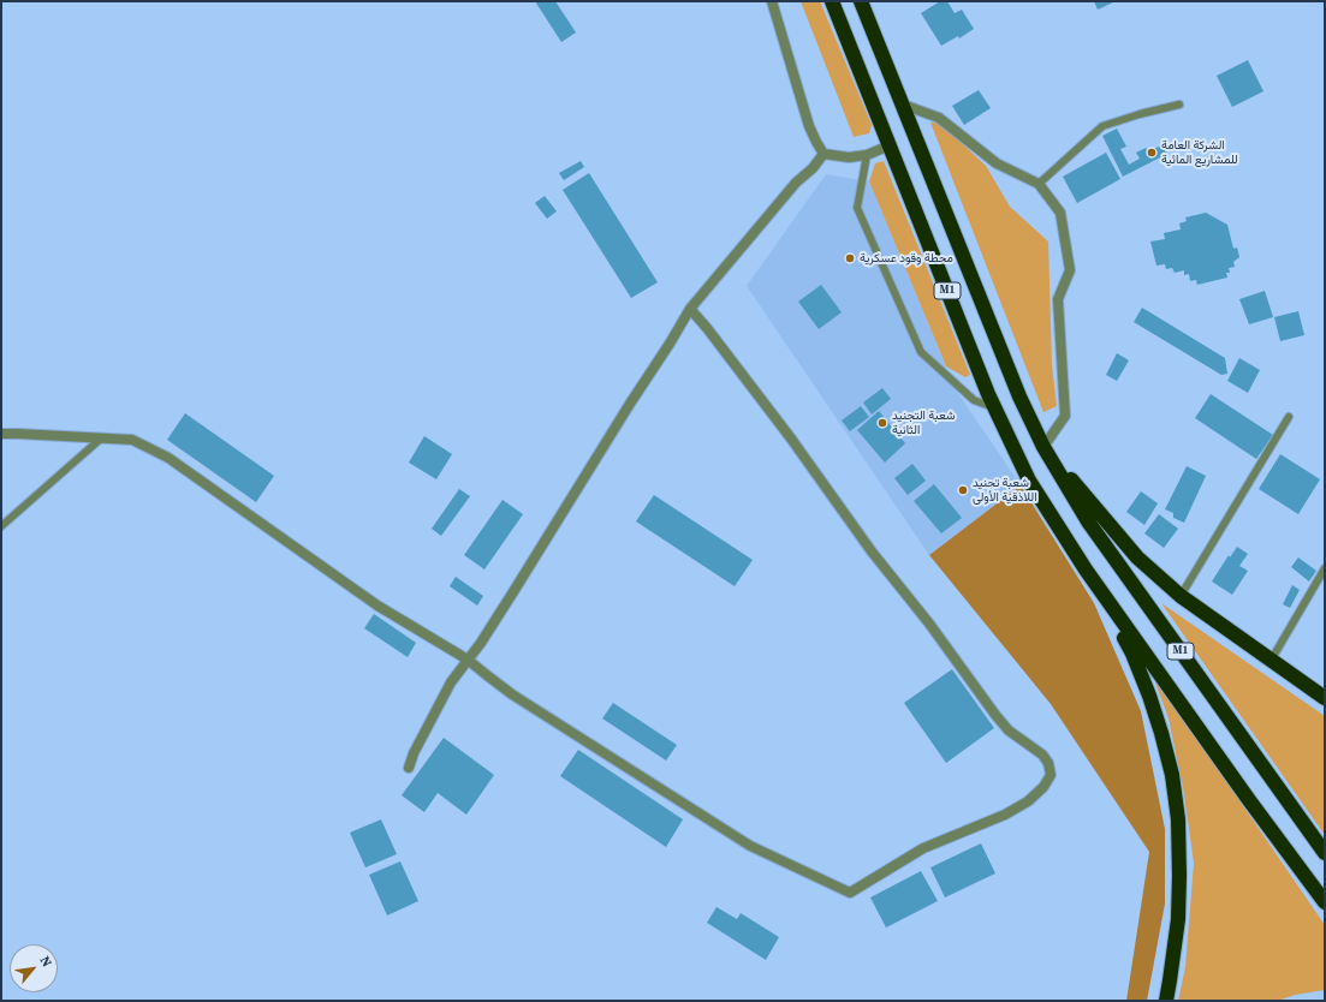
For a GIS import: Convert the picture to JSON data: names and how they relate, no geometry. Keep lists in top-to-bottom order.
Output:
{
  "streets": {
    "highway": ["M1"]
  },
  "places": [
    "الشركة العامة للمشاريع المائية",
    "محطة وقود عسكرية",
    "شعبة التجنيد الثانية",
    "شعبة تجنيد اللاذقية الأولى"
  ],
  "north": "top right"
}
